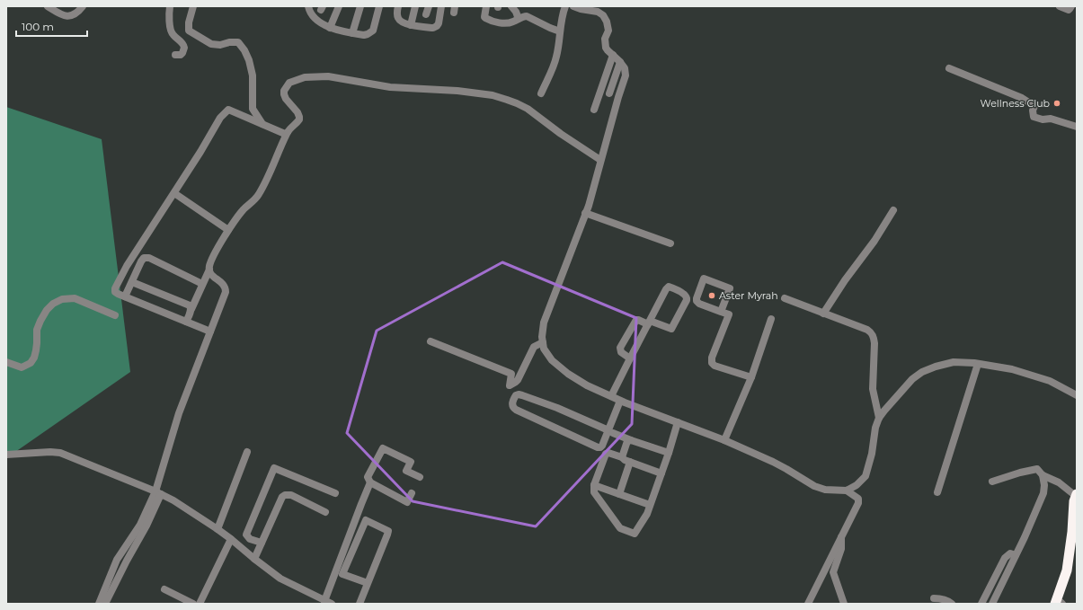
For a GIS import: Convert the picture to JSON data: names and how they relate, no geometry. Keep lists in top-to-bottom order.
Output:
{
  "places": ["Wellness Club", "Aster Myrah"],
  "scale_bar": "100 m"
}
